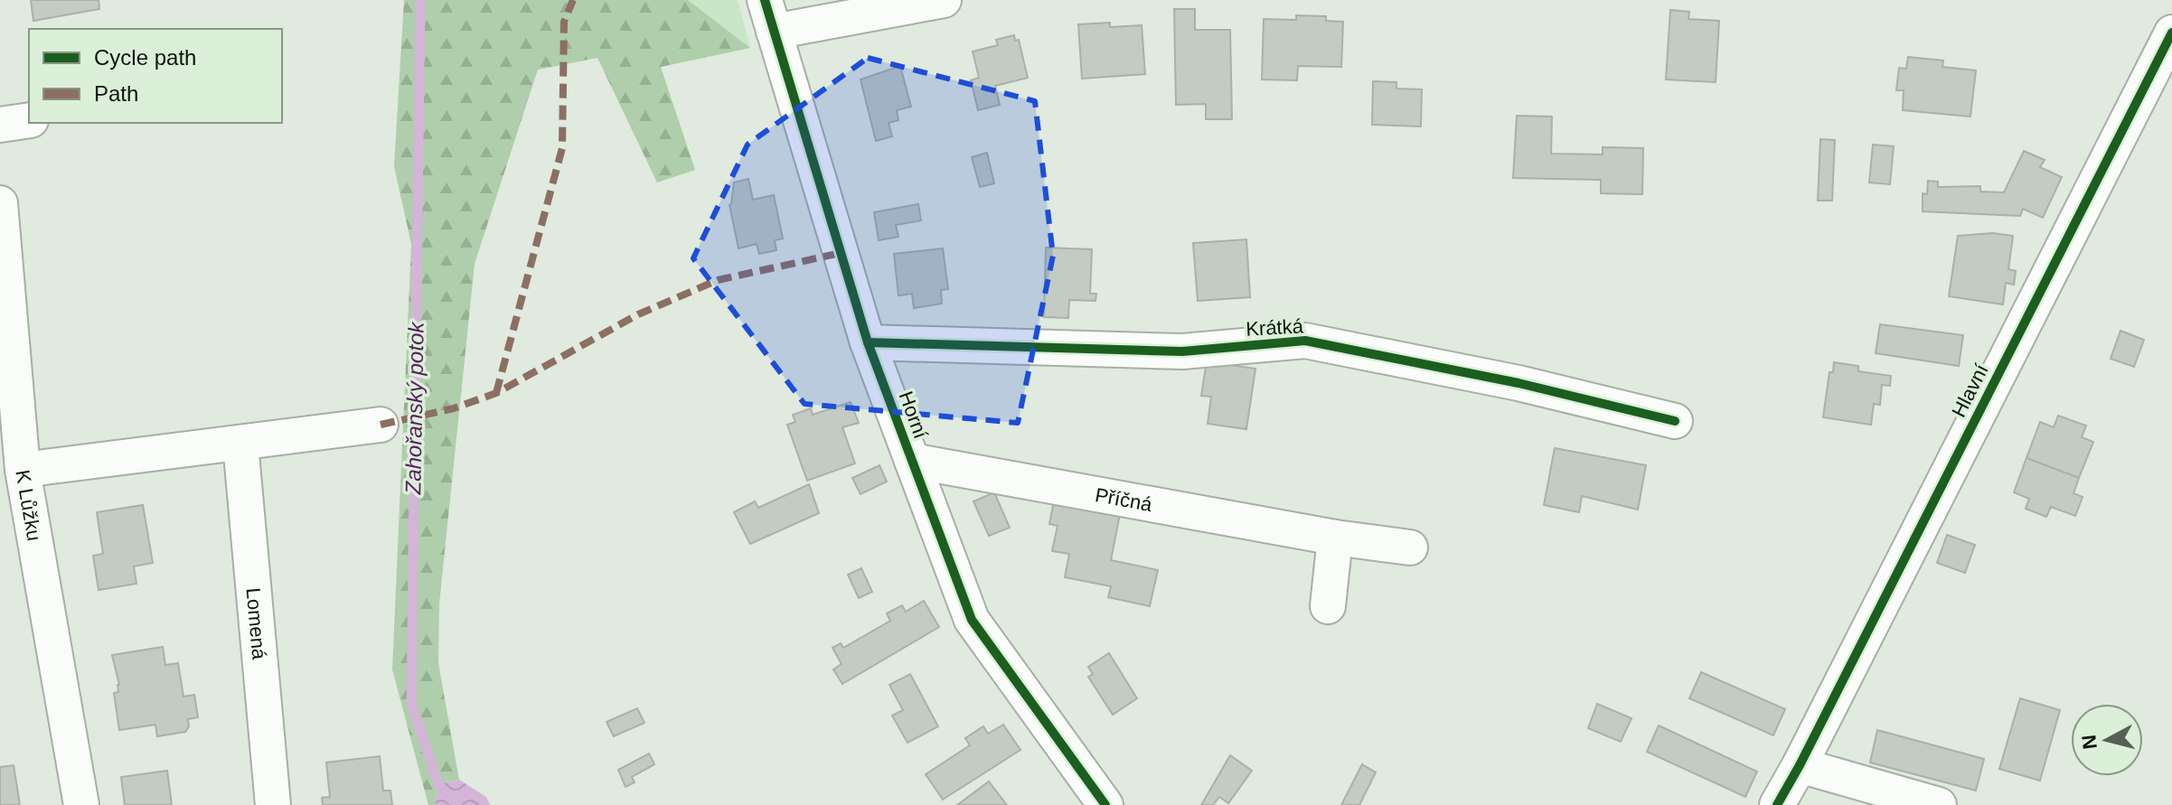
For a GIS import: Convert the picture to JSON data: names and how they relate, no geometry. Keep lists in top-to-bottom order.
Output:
{
  "streets": {
    "street": [
      "Krátká",
      "Hlavní",
      "Horní",
      "Příčná",
      "K Lůžku",
      "Lomená"
    ]
  },
  "crossings": [
    ["Krátká", "Horní"],
    ["Horní", "Příčná"]
  ],
  "water": ["Zahořanský potok"],
  "legend": ["Cycle path", "Path"],
  "north": "left"
}
